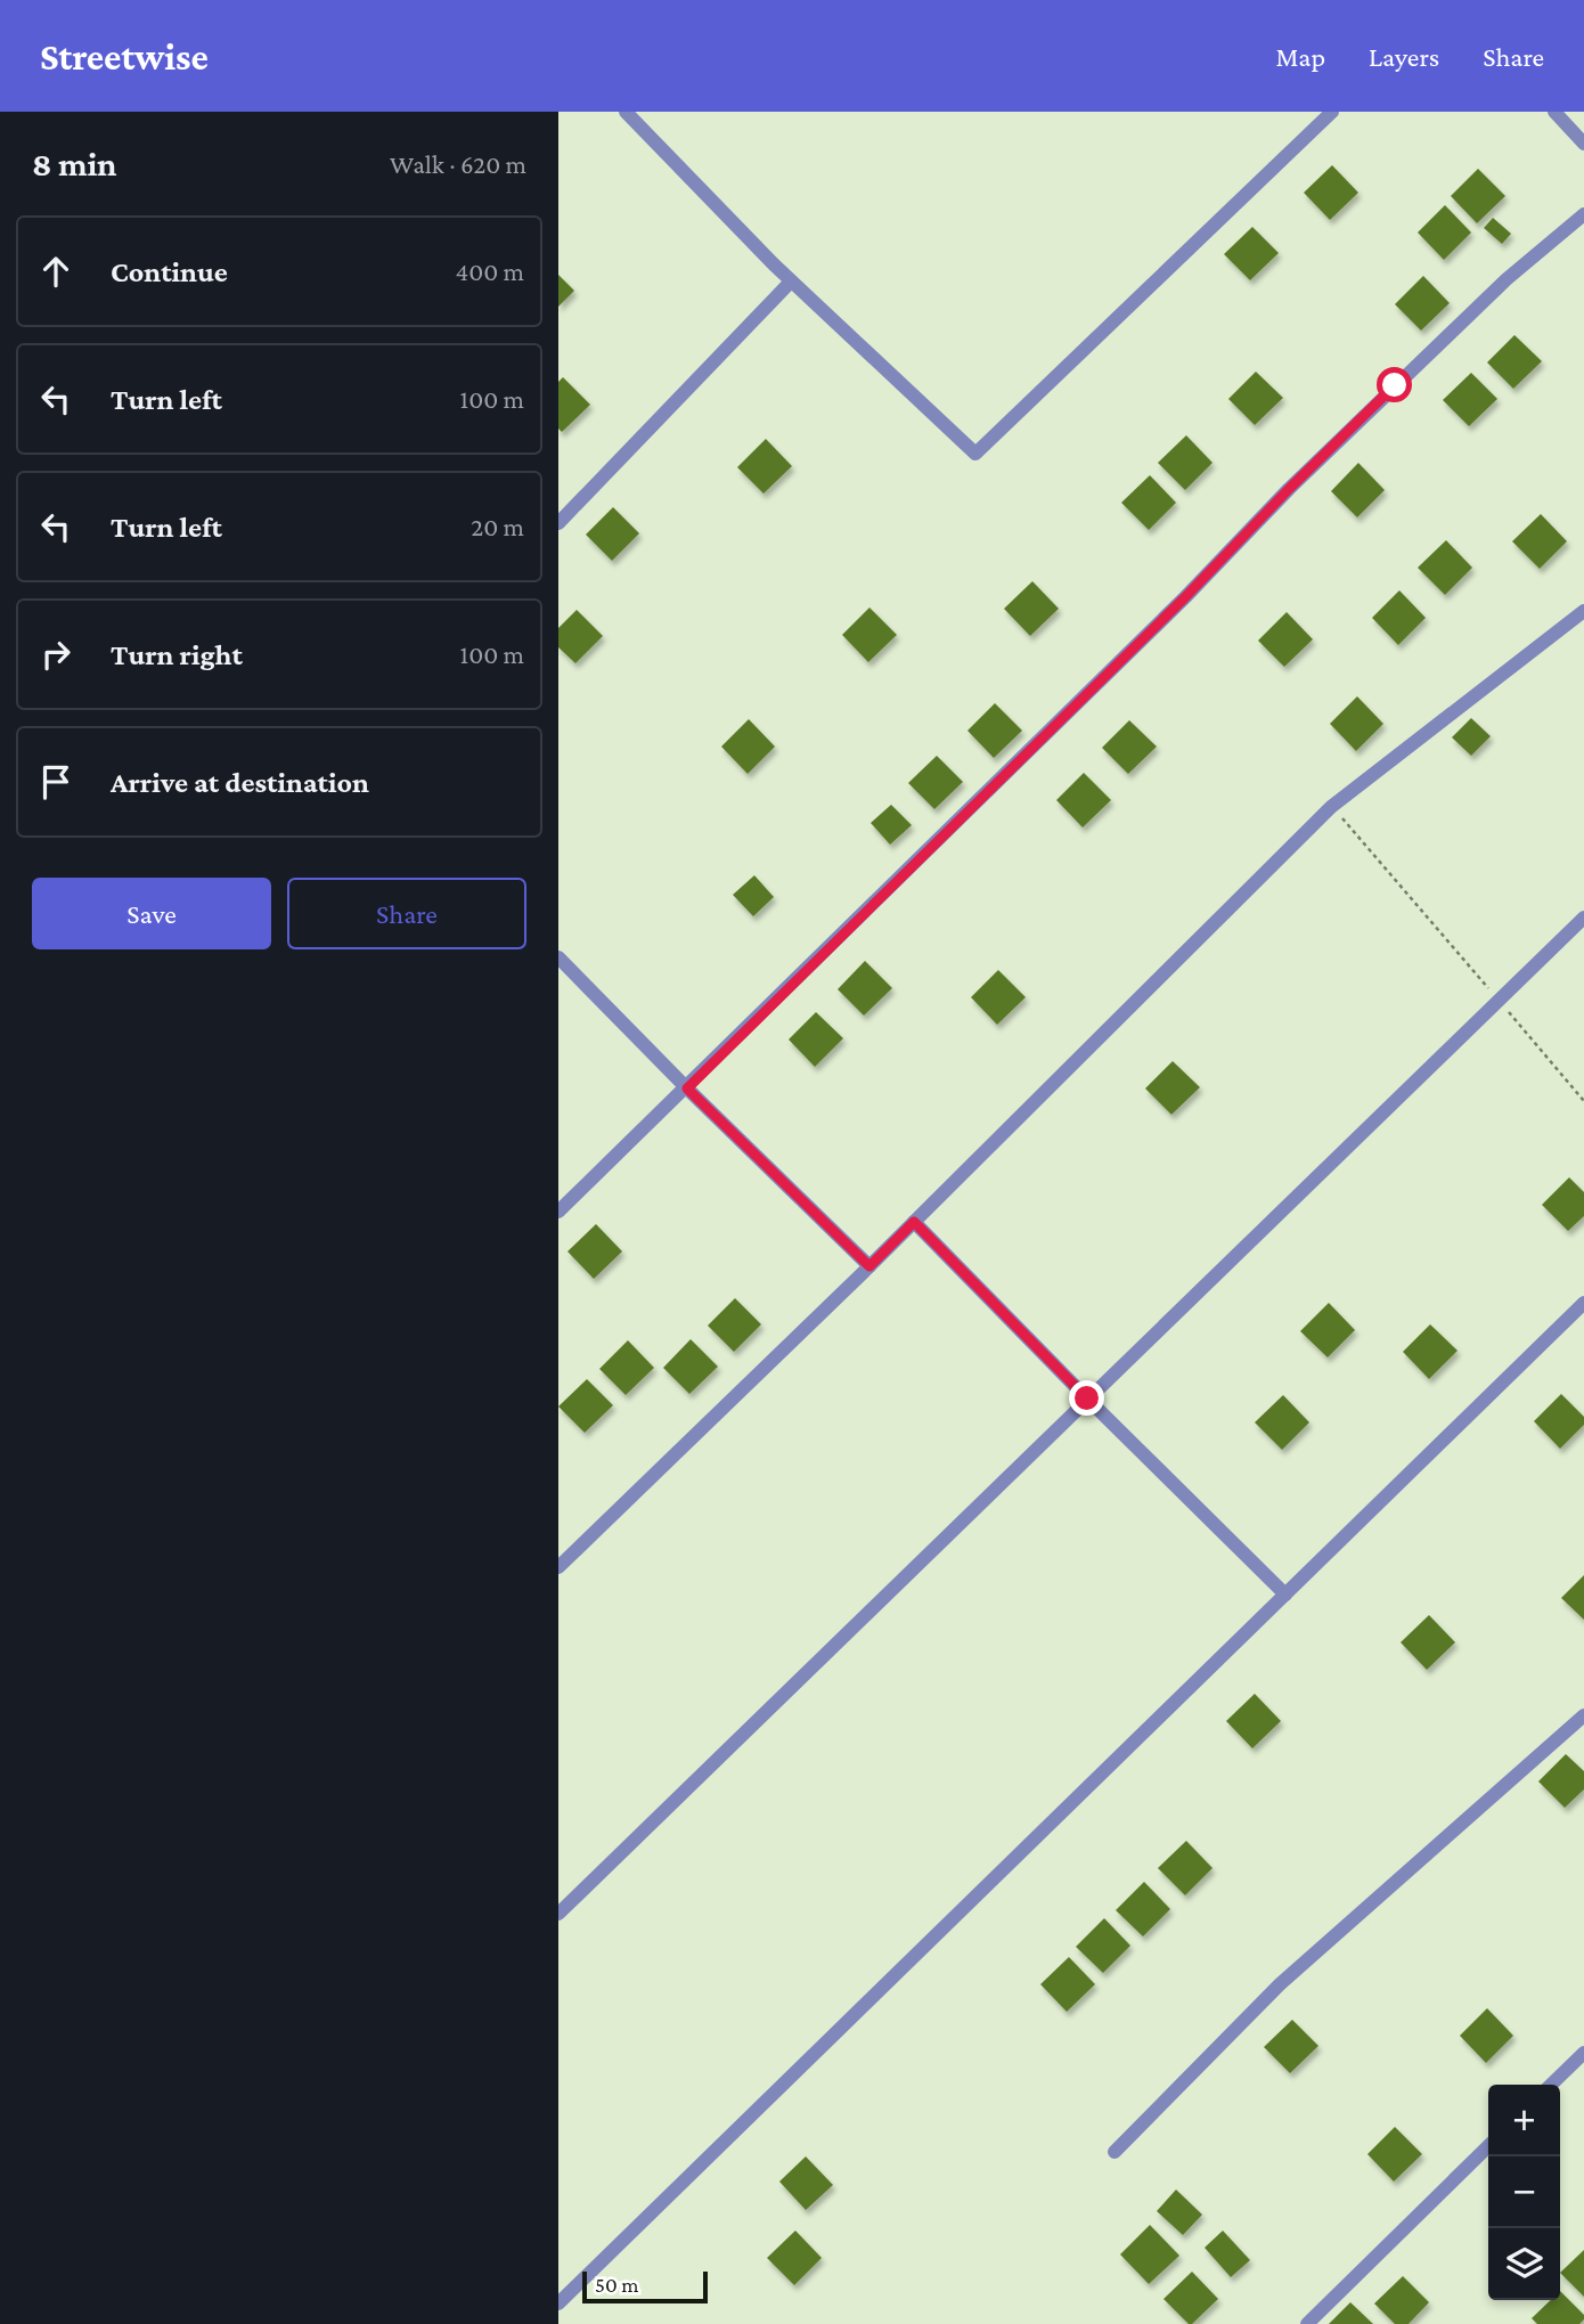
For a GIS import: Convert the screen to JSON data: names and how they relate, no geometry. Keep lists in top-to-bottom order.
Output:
{
  "scale_bar": "50 m",
  "page": {
    "header": "Streetwise",
    "nav": ["Map", "Layers", "Share"],
    "heading": ["8 min", "Walk · 620 m"],
    "list": [
      ["Continue", "400 m"],
      ["Turn left", "100 m"],
      ["Turn left", "20 m"],
      ["Turn right", "100 m"],
      "Arrive at destination"
    ],
    "buttons": ["Save", "Share"],
    "map_buttons": ["+", "−"],
    "scale": "50 m"
  }
}
